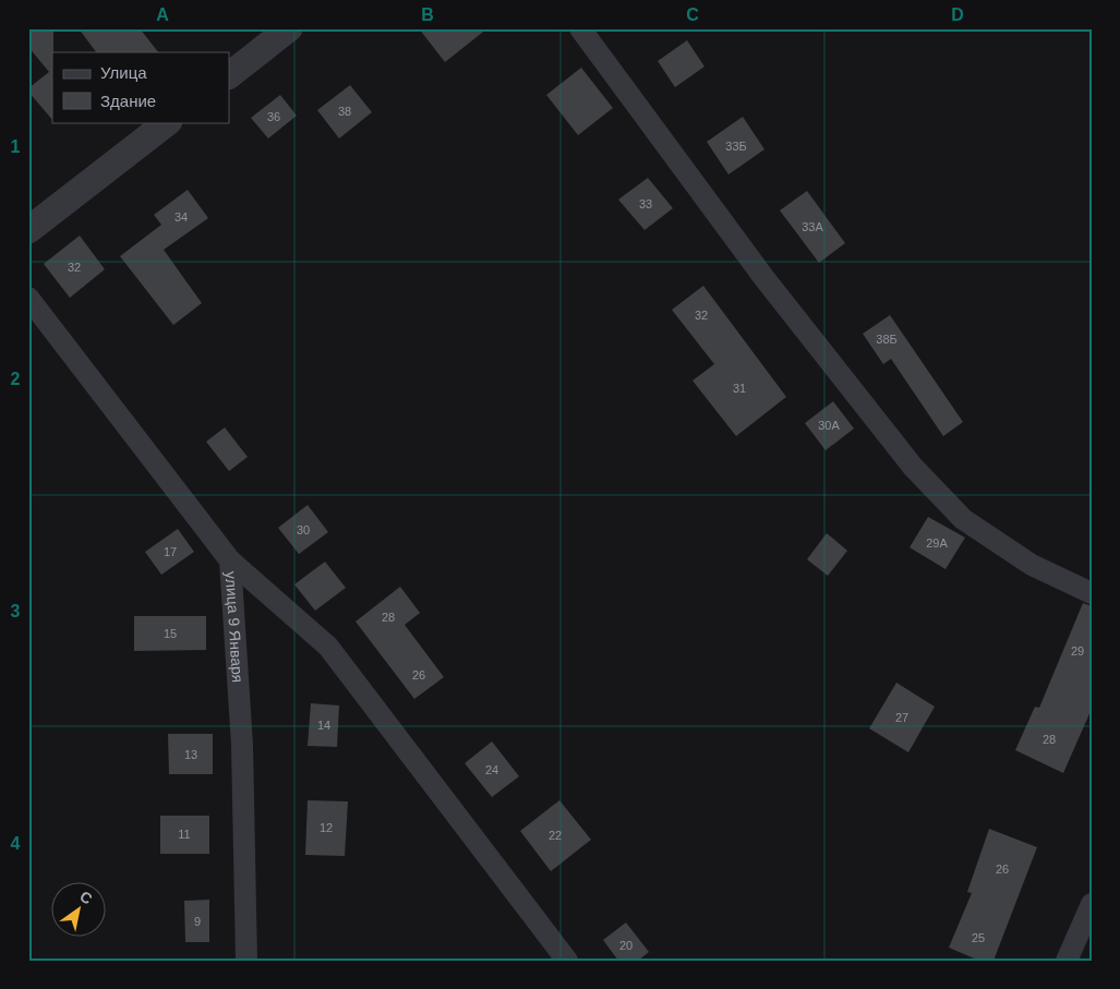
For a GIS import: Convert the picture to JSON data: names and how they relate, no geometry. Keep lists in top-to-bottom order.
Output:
{
  "streets": {
    "street": ["улица 9 Января"]
  },
  "house_numbers": [
    "38",
    "36",
    "33Б",
    "33",
    "34",
    "33А",
    "32",
    "32",
    "38Б",
    "31",
    "30А",
    "30",
    "29А",
    "17",
    "28",
    "15",
    "29",
    "26",
    "27",
    "14",
    "28",
    "13",
    "24",
    "12",
    "11",
    "22",
    "26",
    "9",
    "25",
    "20"
  ],
  "legend": ["Улица", "Здание"],
  "north": "top right",
  "grid": {
    "columns": [
      "A",
      "B",
      "C",
      "D"
    ],
    "rows": [
      "1",
      "2",
      "3",
      "4"
    ]
  }
}
